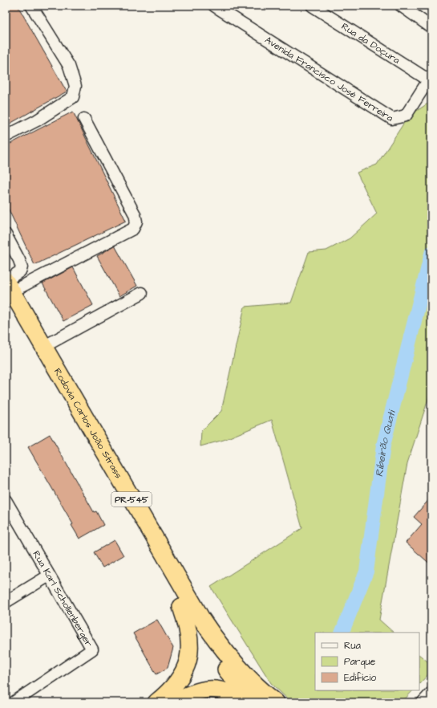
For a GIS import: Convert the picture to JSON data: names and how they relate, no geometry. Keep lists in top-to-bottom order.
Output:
{
  "streets": {
    "highway": ["Rodovia Carlos João Strass", "PR-545"],
    "street": ["Rua da Doçura", "Avenida Francisco José Ferreira", "Rua Karl Schollenberger"]
  },
  "crossings": [
    ["Rua da Doçura", "Avenida Francisco José Ferreira"]
  ],
  "water": ["Ribeirão Quati"],
  "legend": ["Rua", "Parque", "Edifício"]
}
